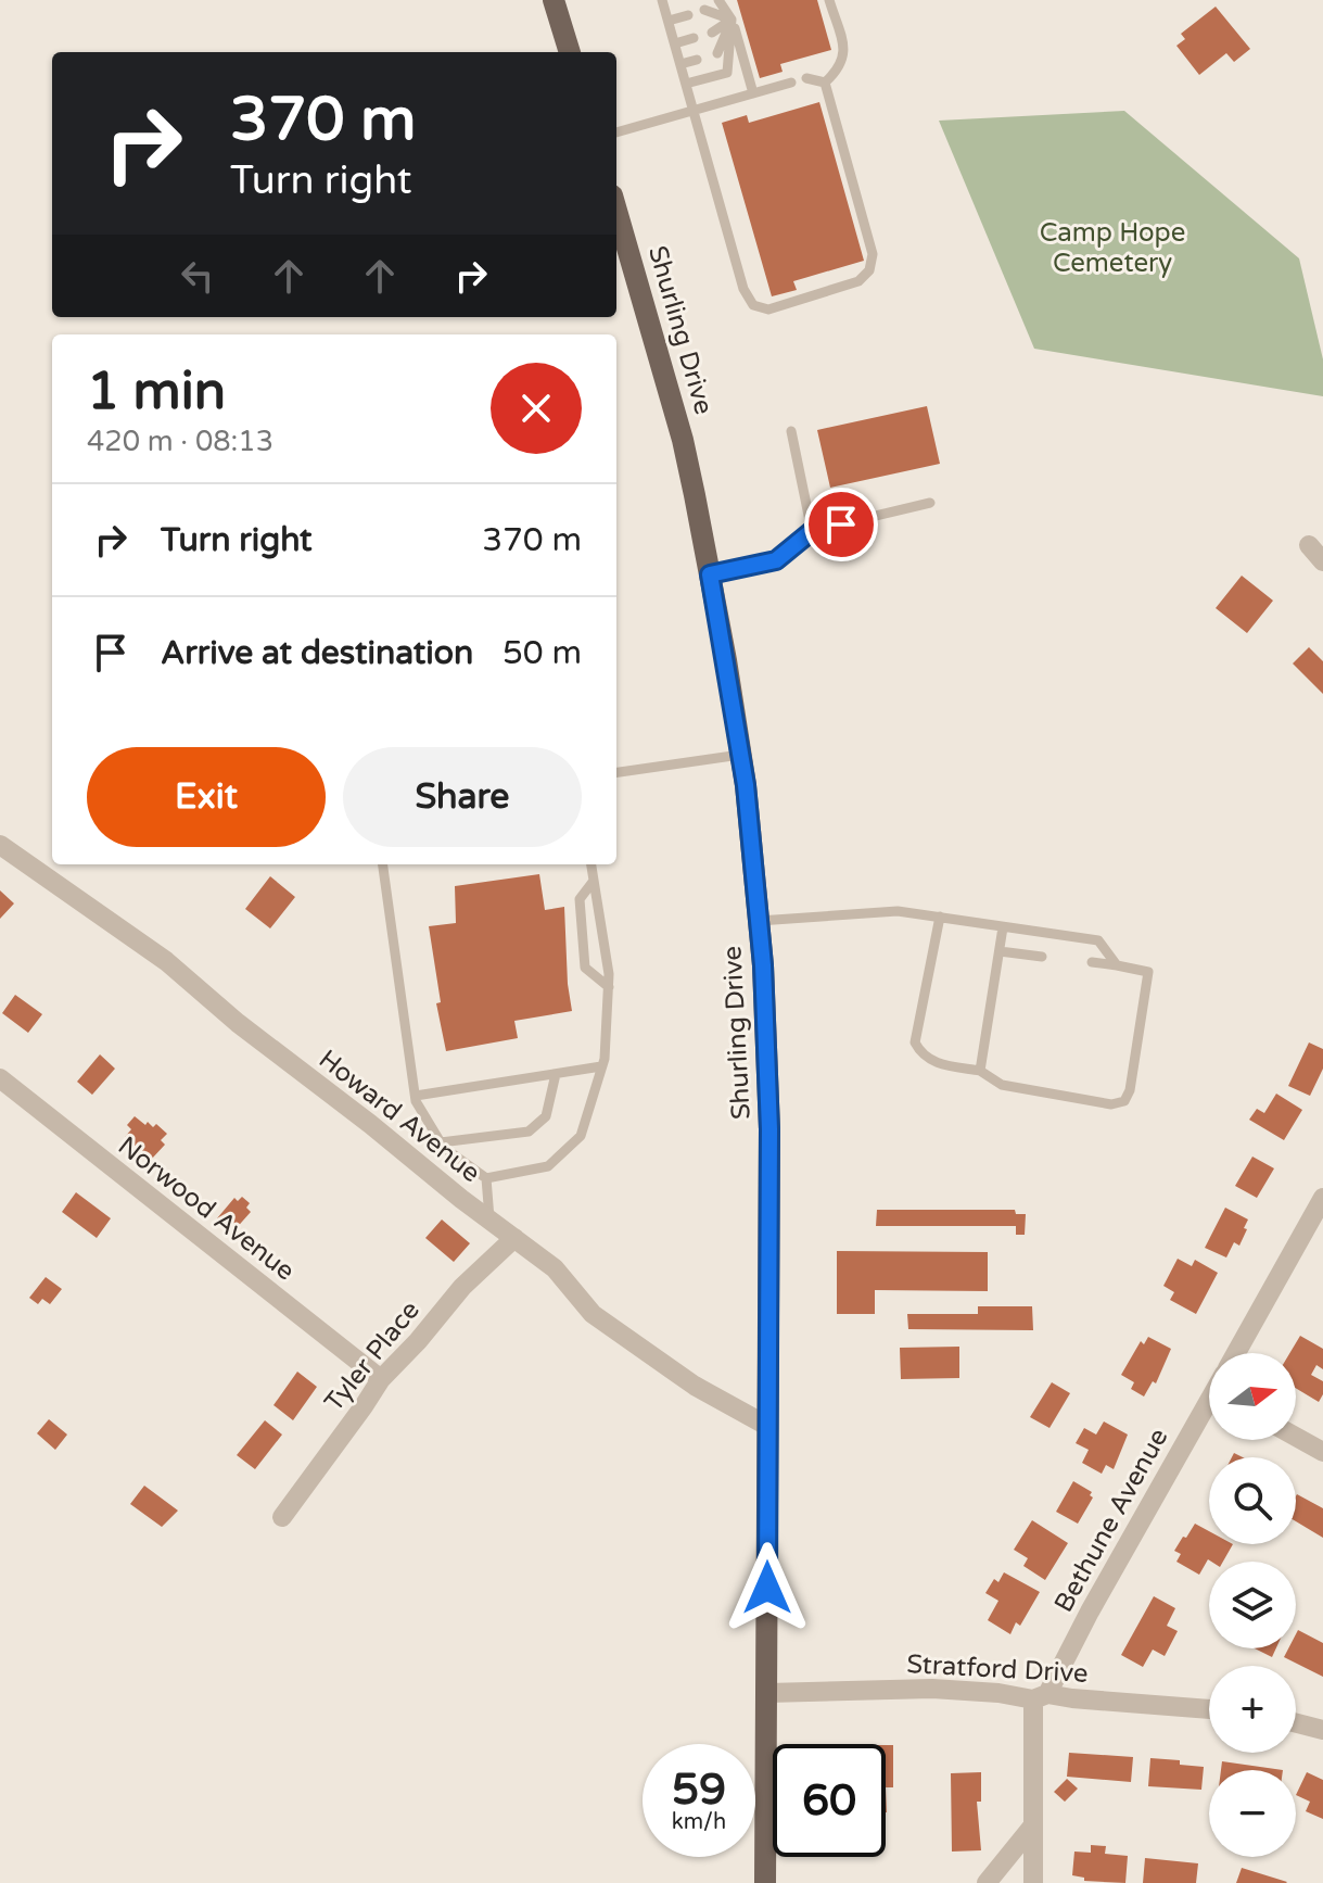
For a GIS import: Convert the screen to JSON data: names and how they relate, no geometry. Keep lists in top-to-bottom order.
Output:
{
  "streets": {
    "main road": ["Shurling Drive"],
    "street": [
      "Howard Avenue",
      "Norwood Avenue",
      "Tyler Place",
      "Bethune Avenue",
      "Stratford Drive"
    ]
  },
  "crossings": [
    ["Shurling Drive", "Howard Avenue"],
    ["Shurling Drive", "Stratford Drive"],
    ["Howard Avenue", "Tyler Place"],
    ["Norwood Avenue", "Tyler Place"],
    ["Bethune Avenue", "Stratford Drive"]
  ],
  "parks": ["Camp Hope Cemetery"],
  "north": "right",
  "page": {
    "turn": ["370 m", "Turn right"],
    "heading": ["1 min", "420 m · 08:13"],
    "list": [
      {
        "name": "Turn right",
        "value": "370 m"
      },
      {
        "name": "Arrive at destination",
        "value": "50 m"
      }
    ],
    "buttons": ["Exit", "Share"],
    "map_buttons": ["+", "−"],
    "speed": "59 km/h",
    "limit": "60"
  }
}
